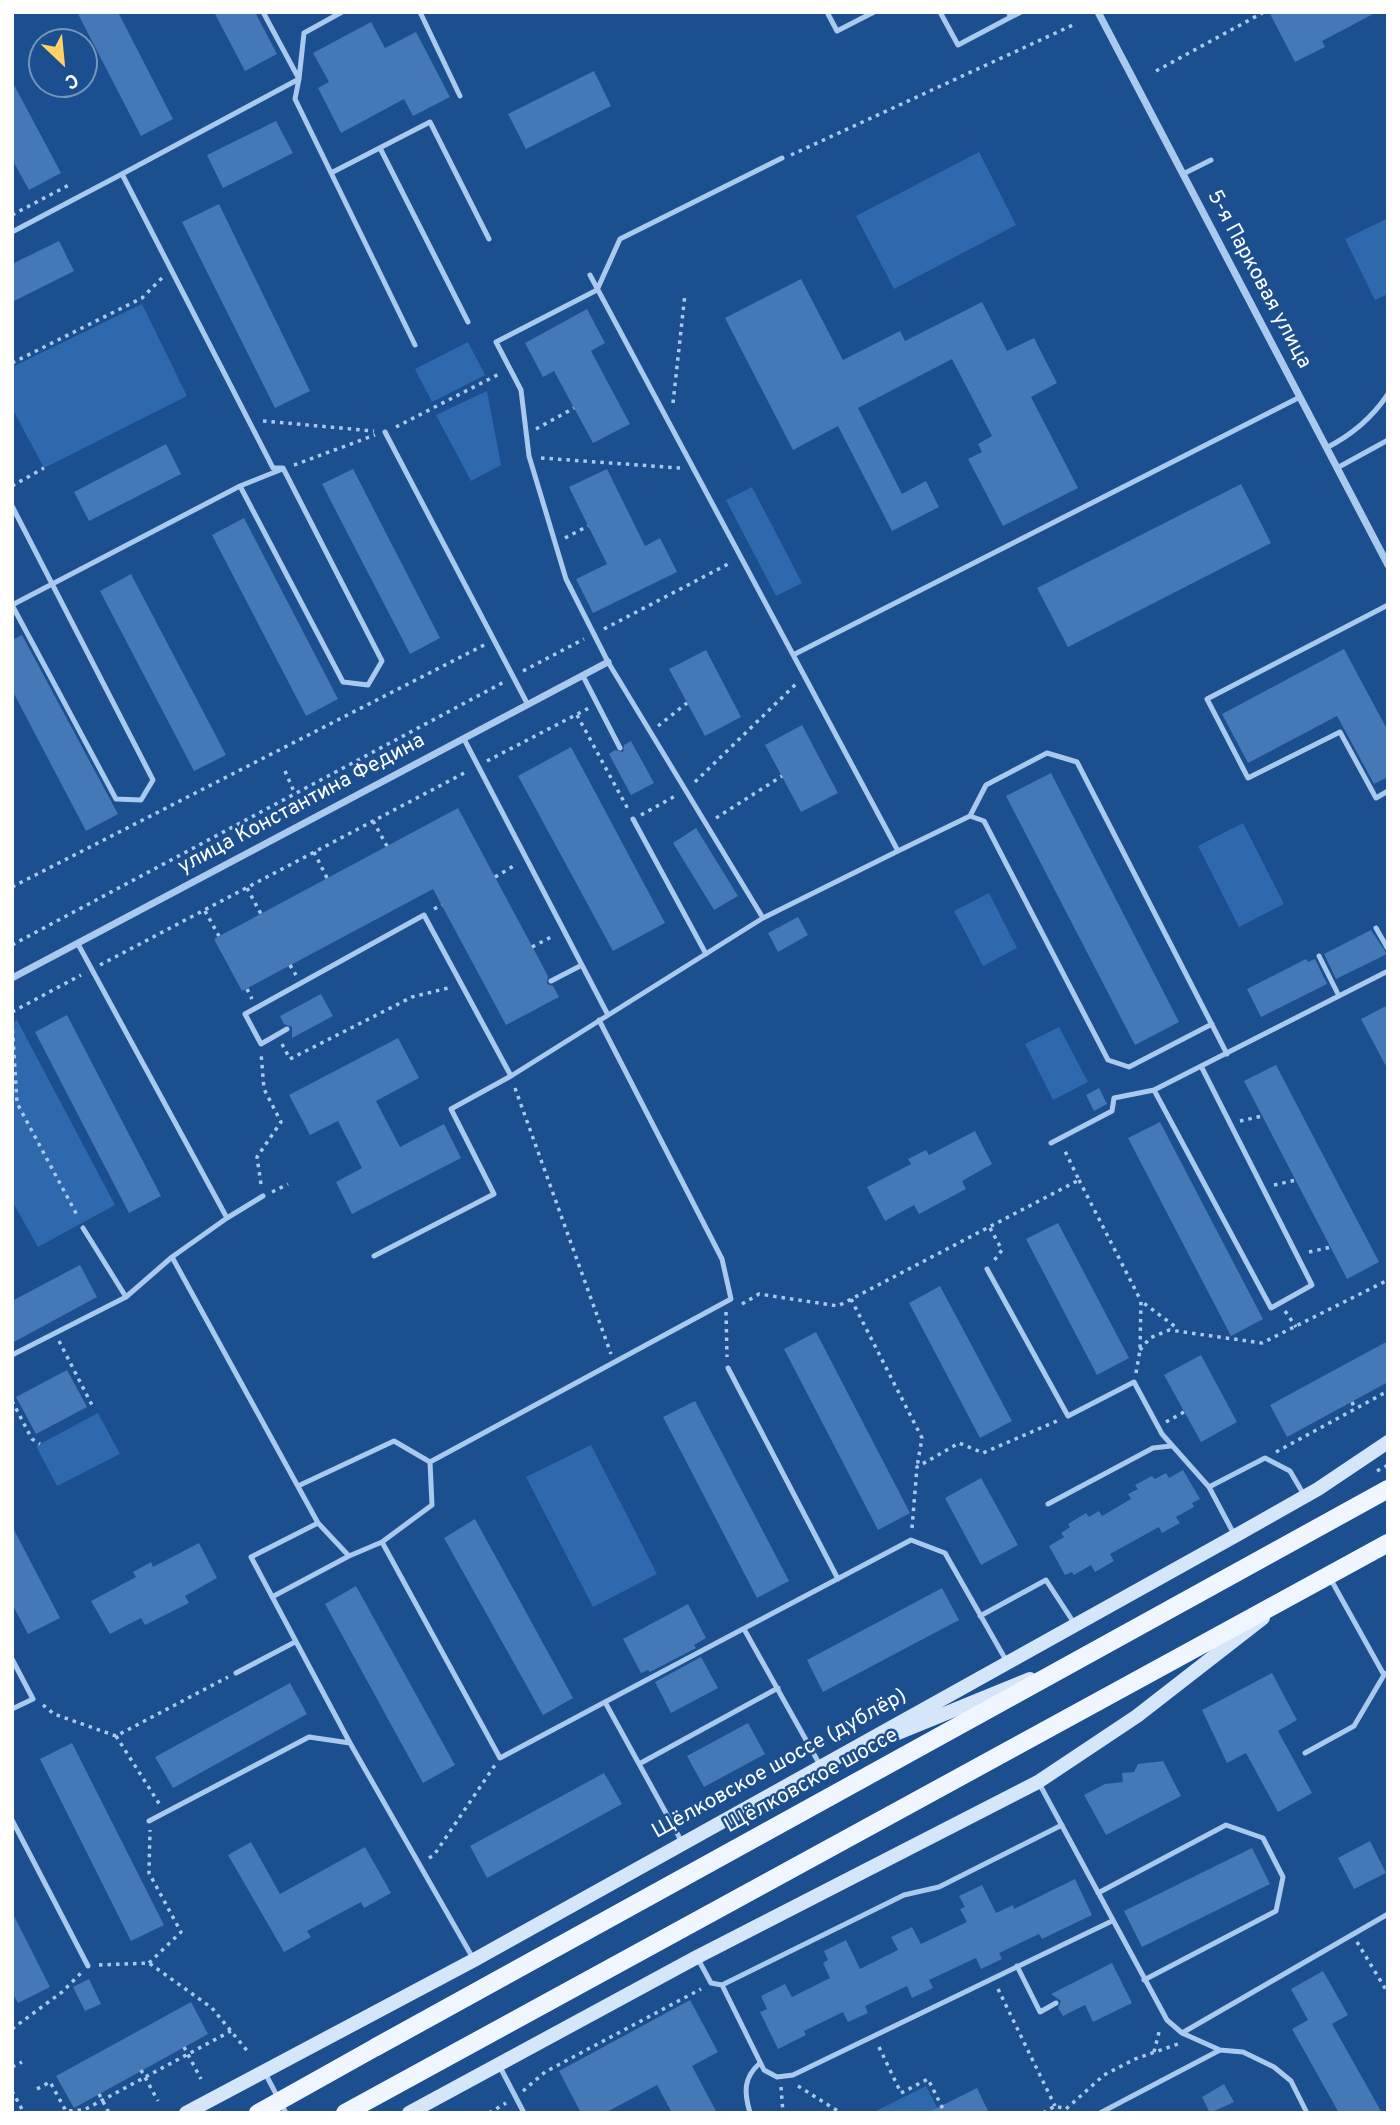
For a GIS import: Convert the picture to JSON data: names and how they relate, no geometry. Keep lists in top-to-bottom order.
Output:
{
  "streets": {
    "main road": ["Щёлковское шоссе (дублёр)", "Щёлковское шоссе"],
    "street": ["5-я Парковая улица", "улица Константина Федина"]
  },
  "north": "bottom right"
}
